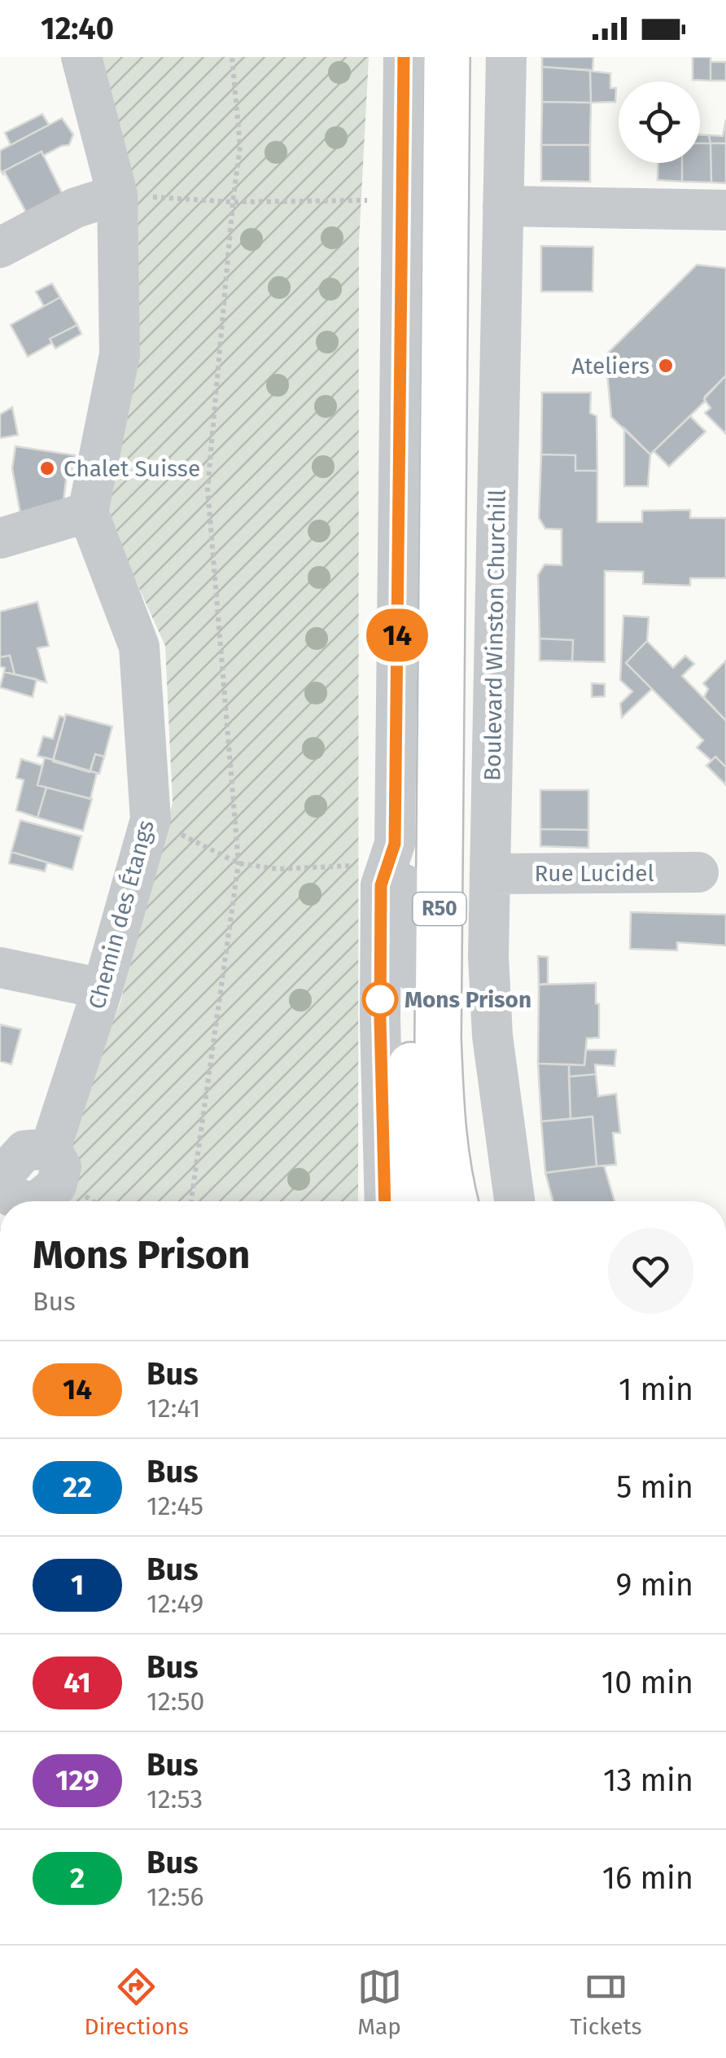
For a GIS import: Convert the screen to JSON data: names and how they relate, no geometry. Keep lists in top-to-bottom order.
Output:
{
  "streets": {
    "main road": ["R50"],
    "street": ["Boulevard Winston Churchill", "Rue Lucidel", "Chemin des Étangs"]
  },
  "crossings": [
    ["Boulevard Winston Churchill", "Rue Lucidel"]
  ],
  "places": ["Ateliers", "Chalet Suisse", "Mons Prison"],
  "lines": ["bus line 14"],
  "page": {
    "status": "12:40",
    "on_map": "14",
    "heading": ["Mons Prison", "Bus"],
    "list": [
      {
        "mark": "14",
        "name": "Bus",
        "note": "12:41",
        "value": "1 min"
      },
      {
        "mark": "22",
        "name": "Bus",
        "note": "12:45",
        "value": "5 min"
      },
      {
        "mark": "1",
        "name": "Bus",
        "note": "12:49",
        "value": "9 min"
      },
      {
        "mark": "41",
        "name": "Bus",
        "note": "12:50",
        "value": "10 min"
      },
      {
        "mark": "129",
        "name": "Bus",
        "note": "12:53",
        "value": "13 min"
      },
      {
        "mark": "2",
        "name": "Bus",
        "note": "12:56",
        "value": "16 min"
      }
    ],
    "tabs": ["Directions", "Map", "Tickets"]
  }
}
